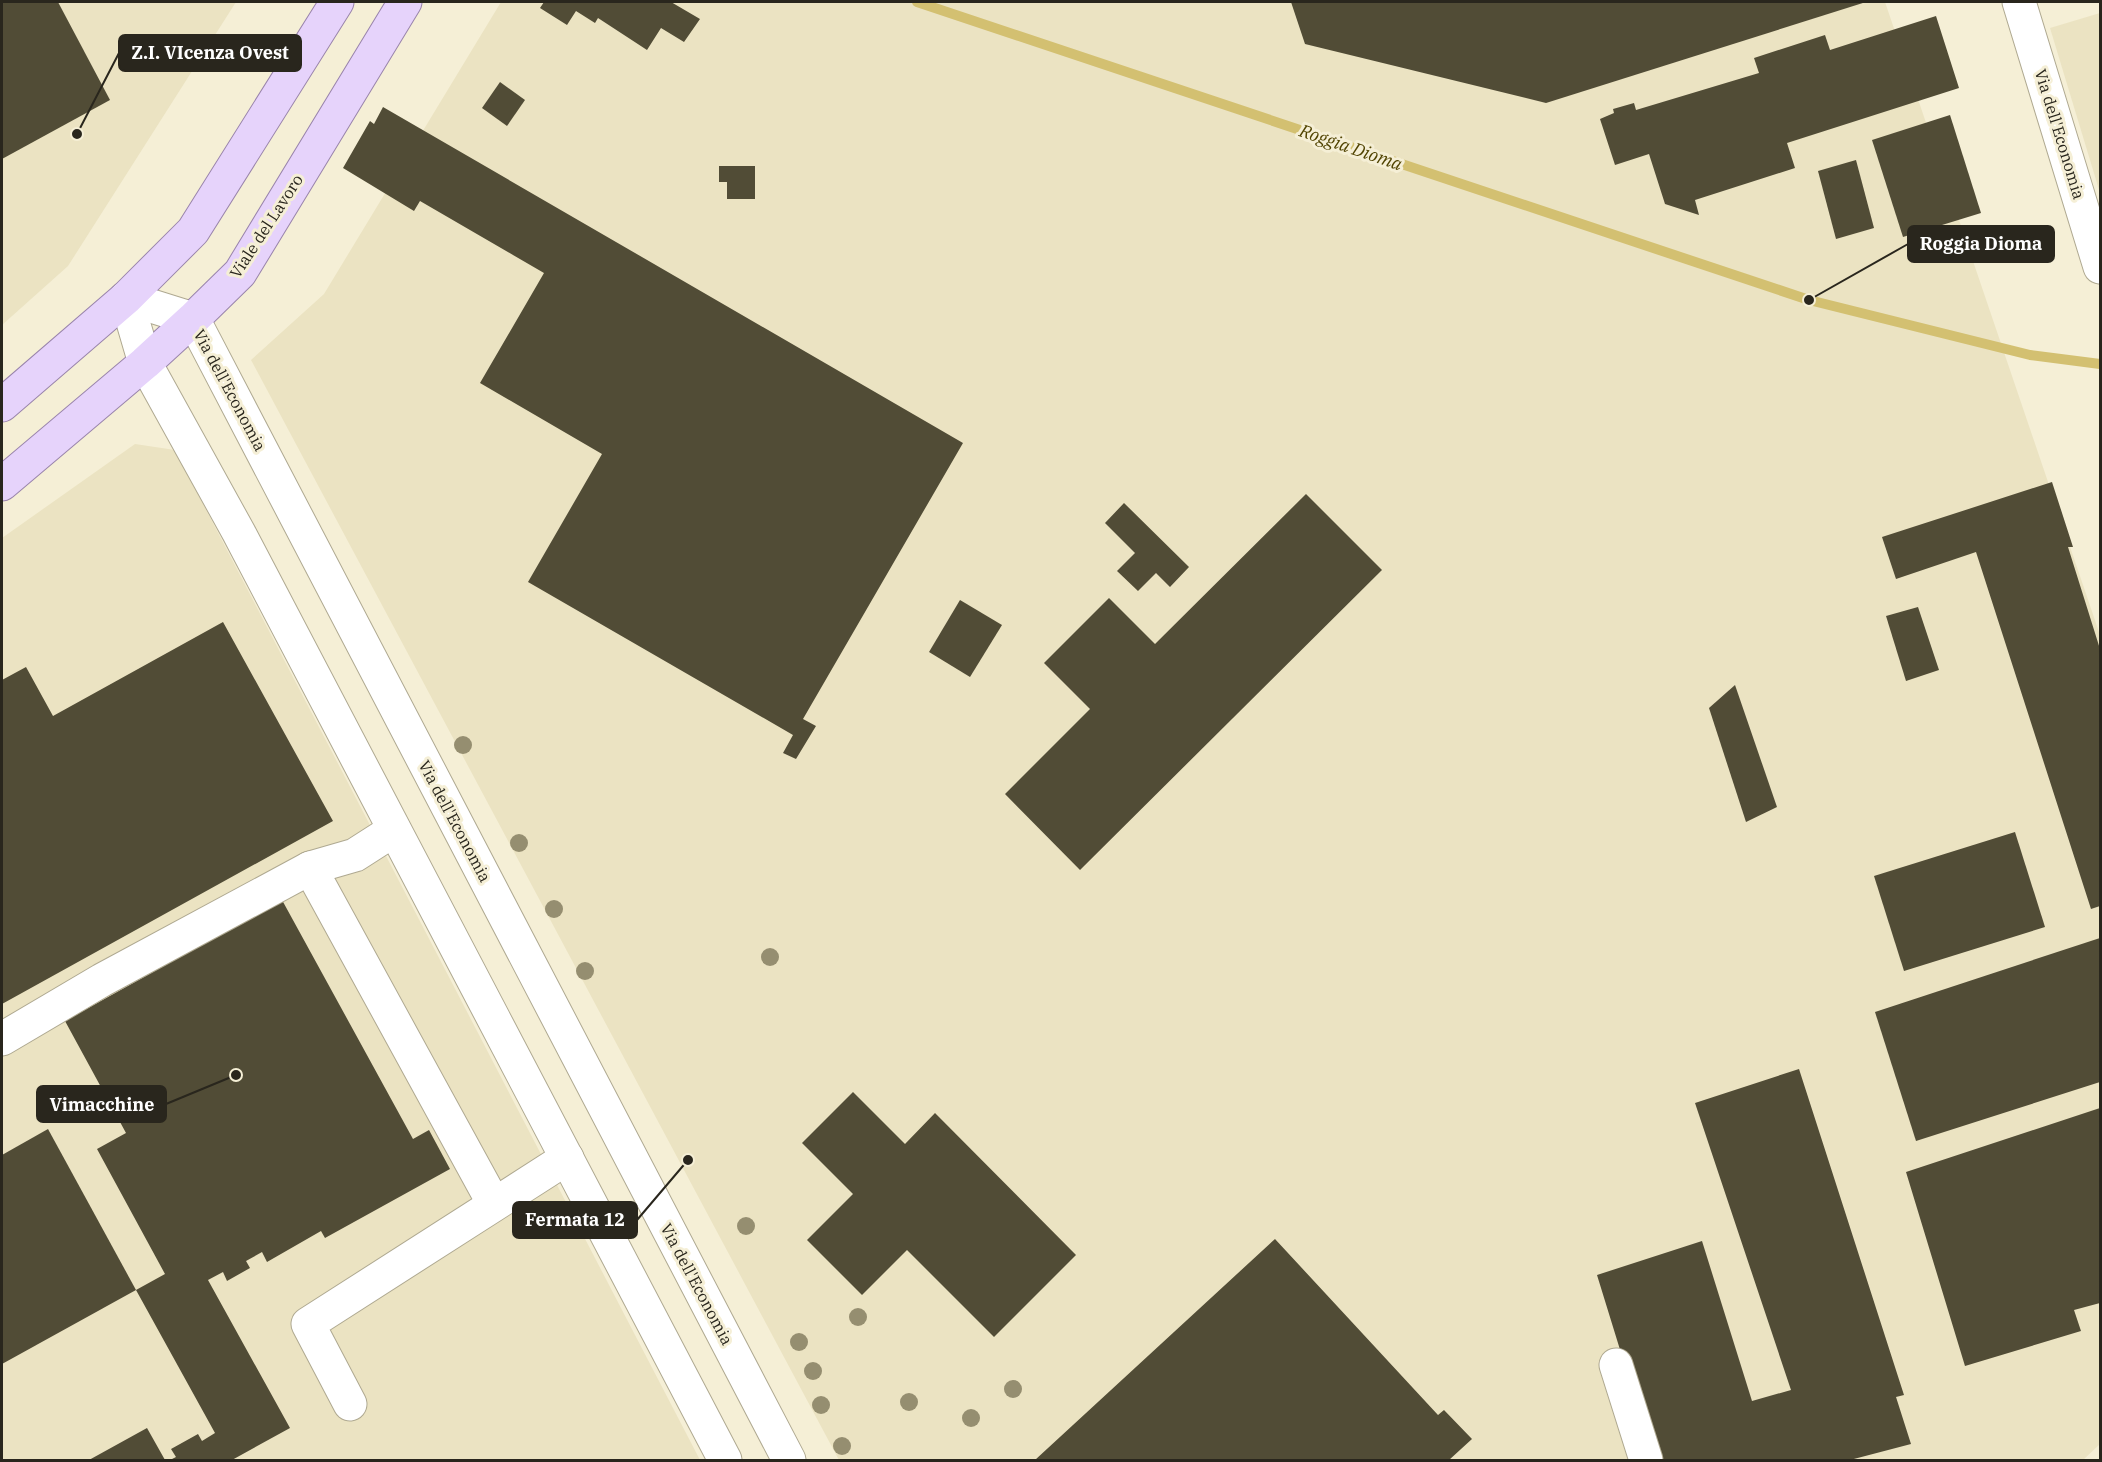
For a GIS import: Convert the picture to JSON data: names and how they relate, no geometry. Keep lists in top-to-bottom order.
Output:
{
  "streets": {
    "main road": ["Viale del Lavoro"],
    "street": ["Via dell'Economia"]
  },
  "crossings": [
    ["Via dell'Economia", "Viale del Lavoro"]
  ],
  "water": ["Roggia Dioma"],
  "places": [
    "Z.I. VIcenza Ovest",
    "Roggia Dioma",
    "Vimacchine",
    "Fermata 12"
  ]
}
